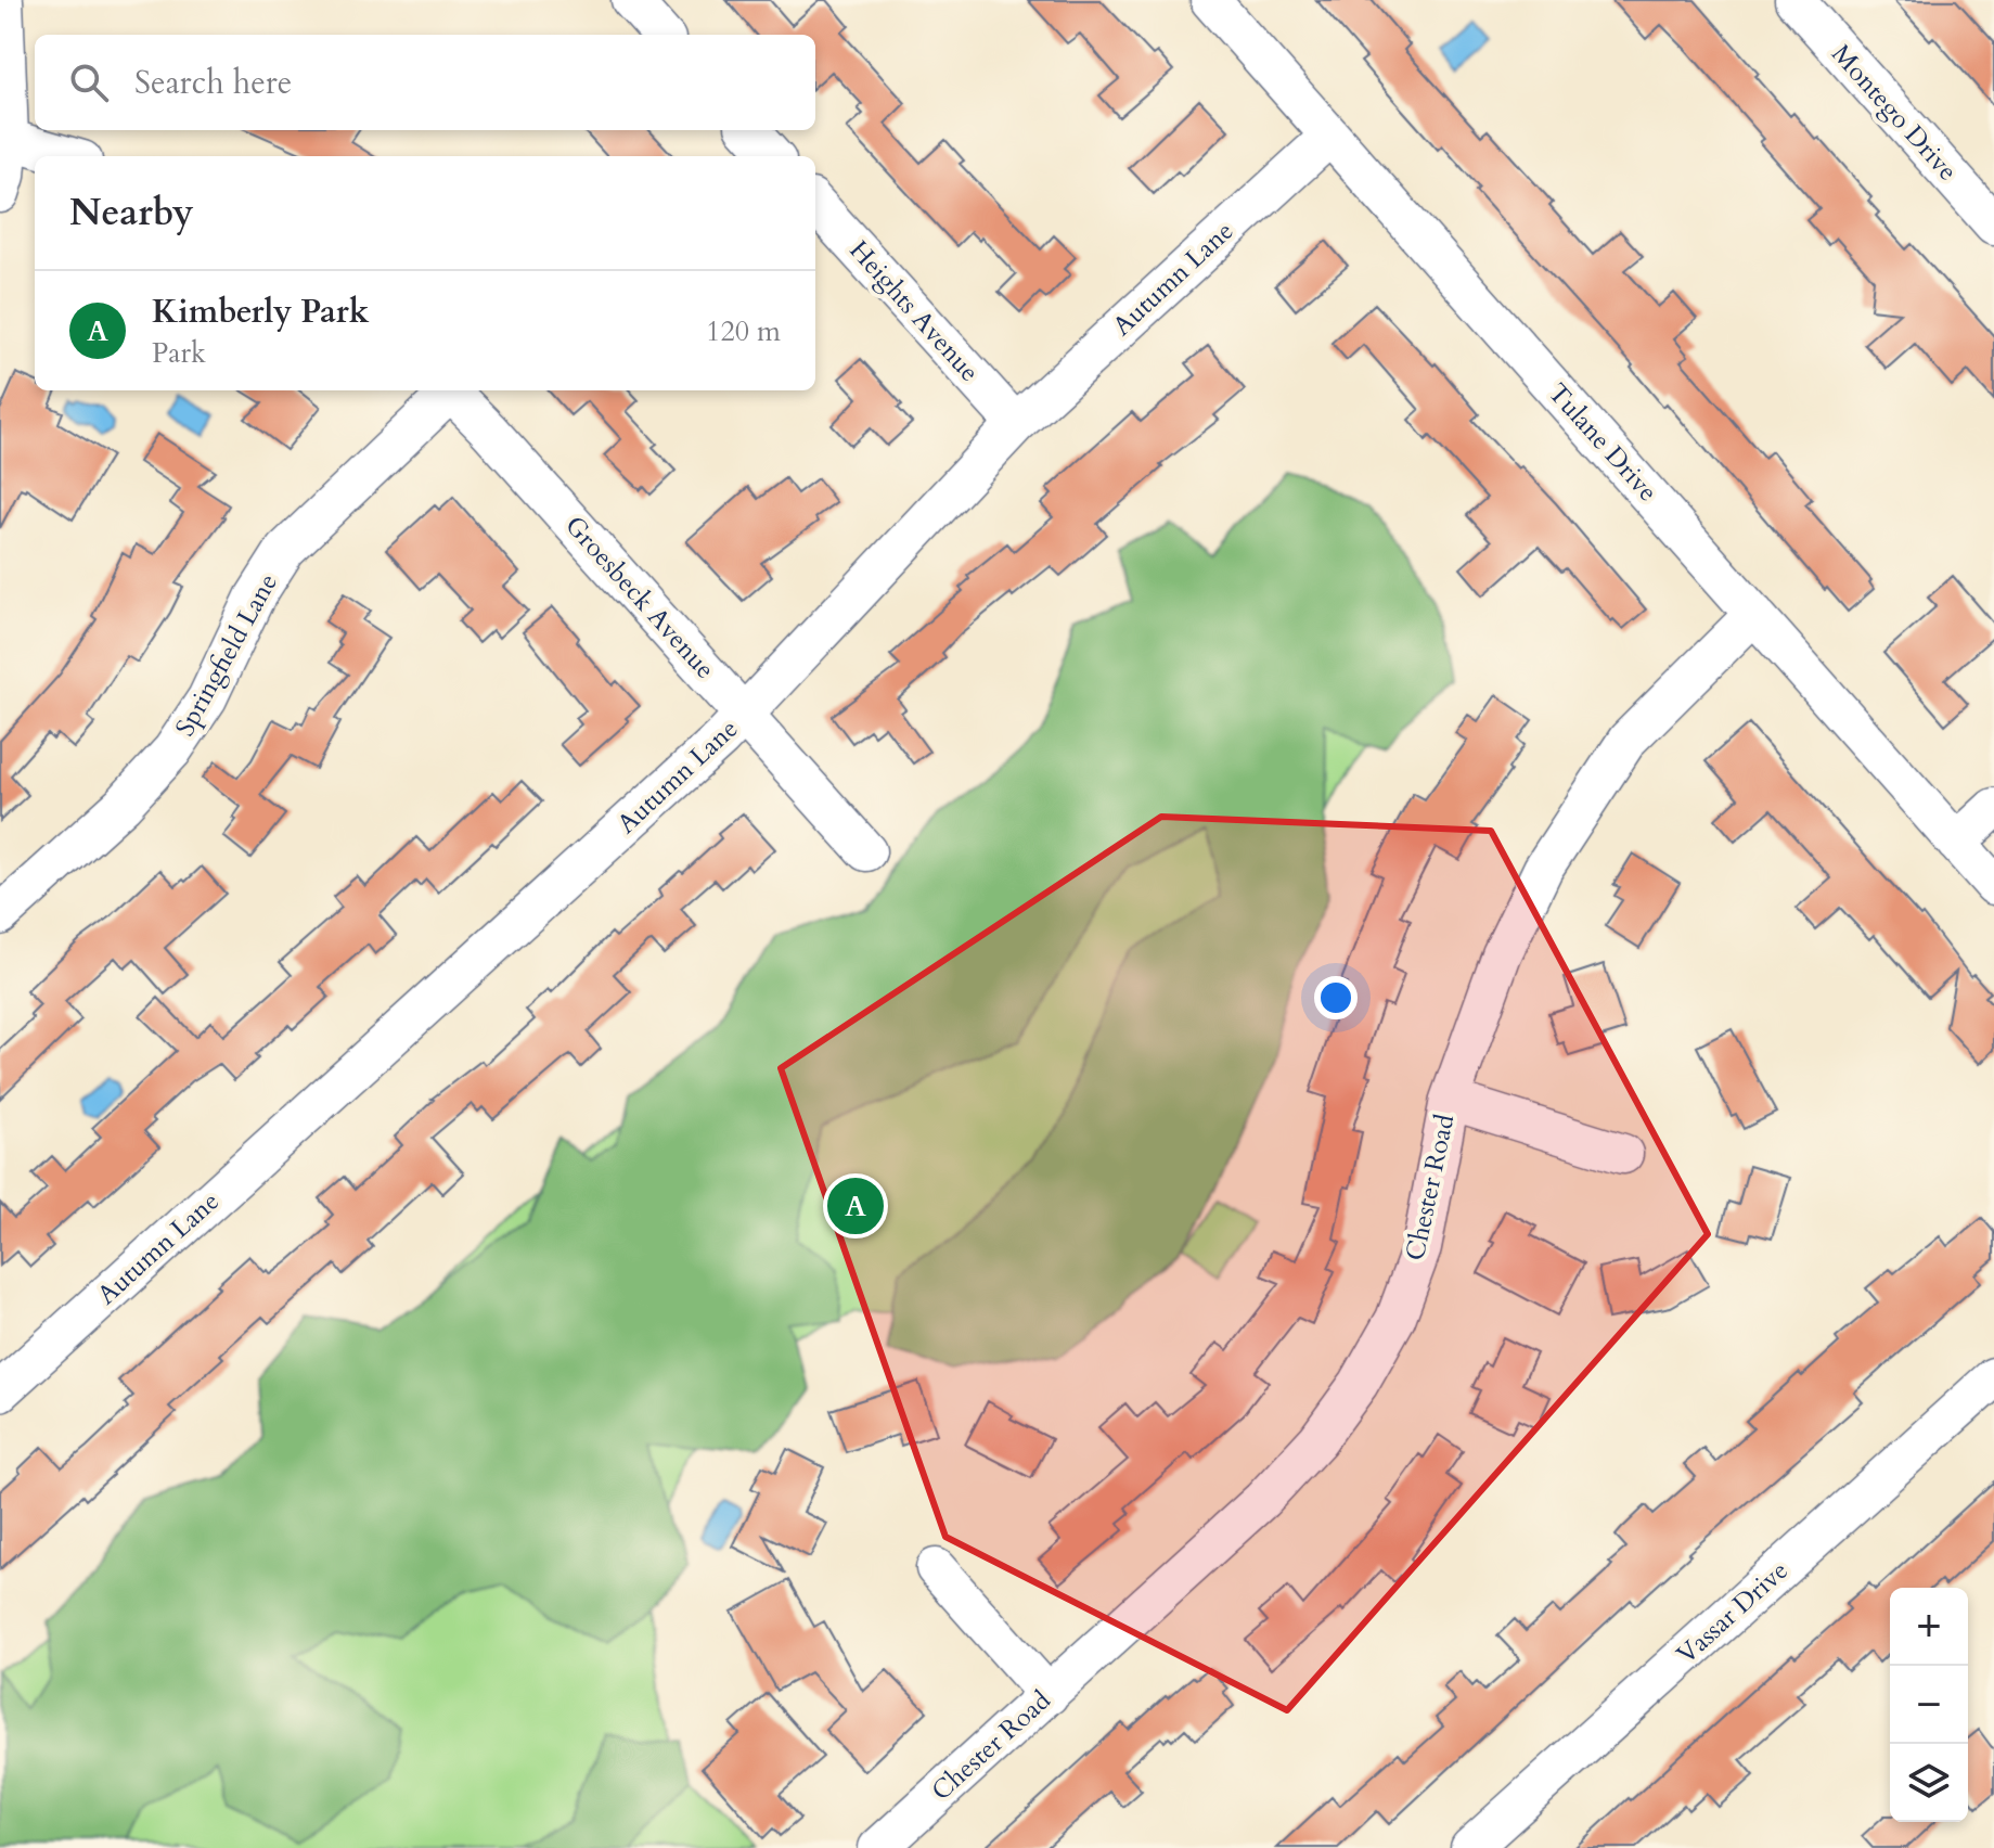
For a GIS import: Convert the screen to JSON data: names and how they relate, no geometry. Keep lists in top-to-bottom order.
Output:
{
  "streets": {
    "street": [
      "Montego Drive",
      "Autumn Lane",
      "Heights Avenue",
      "Tulane Drive",
      "Groesbeck Avenue",
      "Springfield Lane",
      "Chester Road",
      "Vassar Drive"
    ]
  },
  "crossings": [
    ["Autumn Lane", "Heights Avenue"],
    ["Autumn Lane", "Tulane Drive"],
    ["Autumn Lane", "Groesbeck Avenue"],
    ["Tulane Drive", "Chester Road"]
  ],
  "page": {
    "search": "Search here",
    "heading": "Nearby",
    "list": [
      {
        "mark": "A",
        "name": "Kimberly Park",
        "note": "Park",
        "value": "120 m"
      }
    ],
    "pins": "A",
    "map_buttons": ["+", "−"]
  }
}
